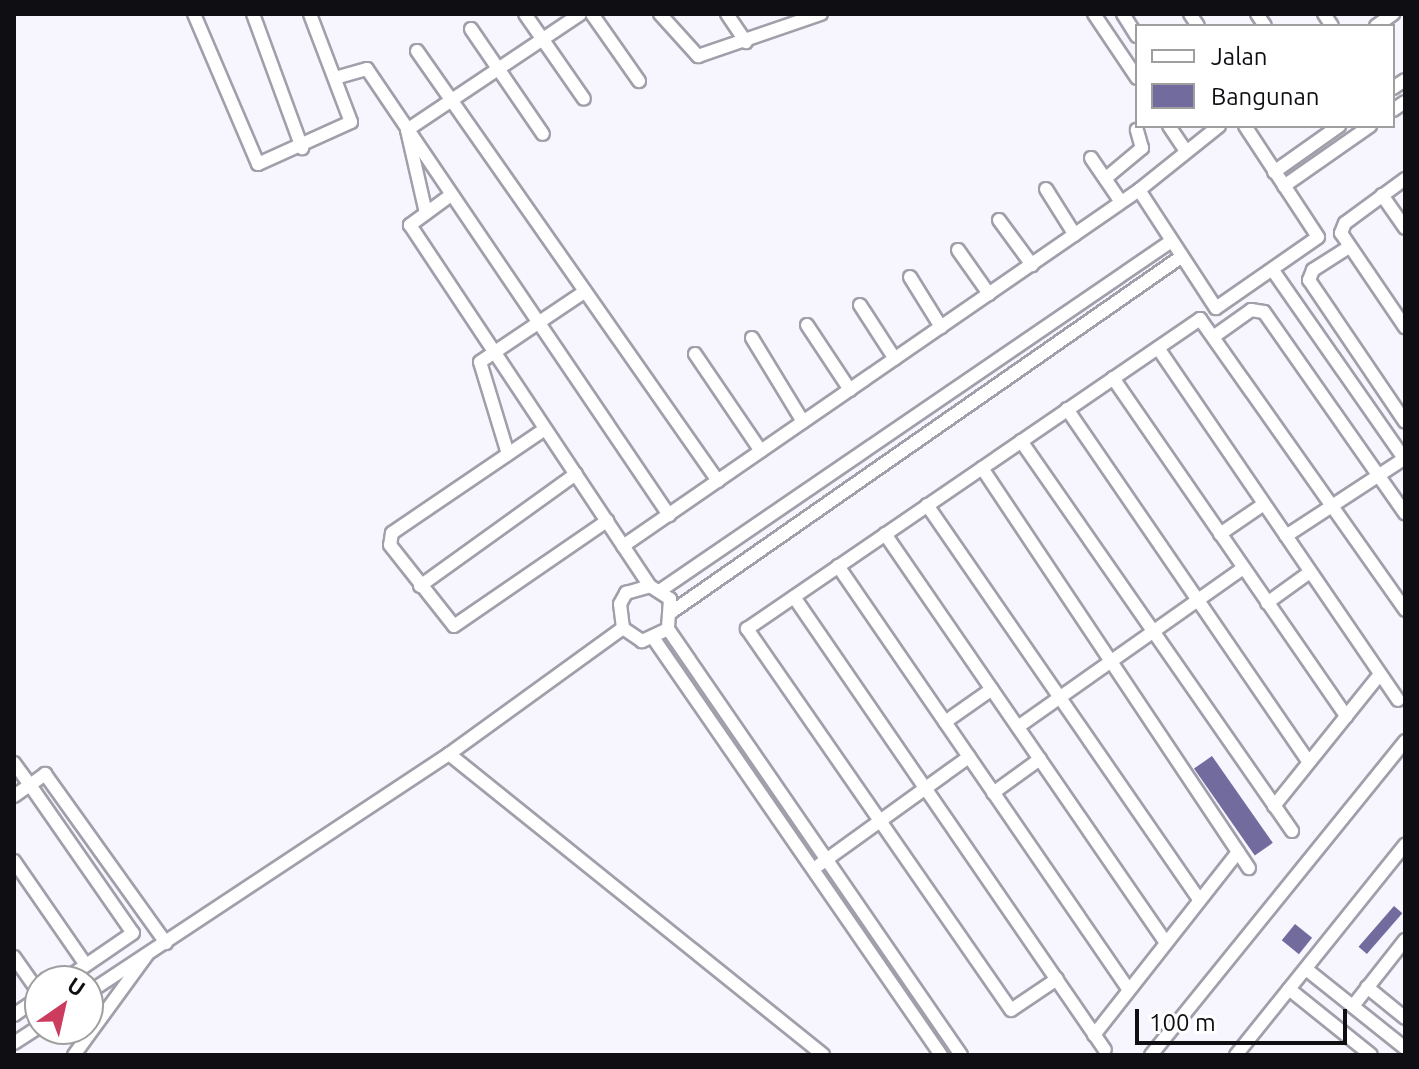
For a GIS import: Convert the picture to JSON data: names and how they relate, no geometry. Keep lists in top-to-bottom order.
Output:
{
  "legend": ["Jalan", "Bangunan"],
  "scale_bar": "100 m",
  "north": "top right"
}
